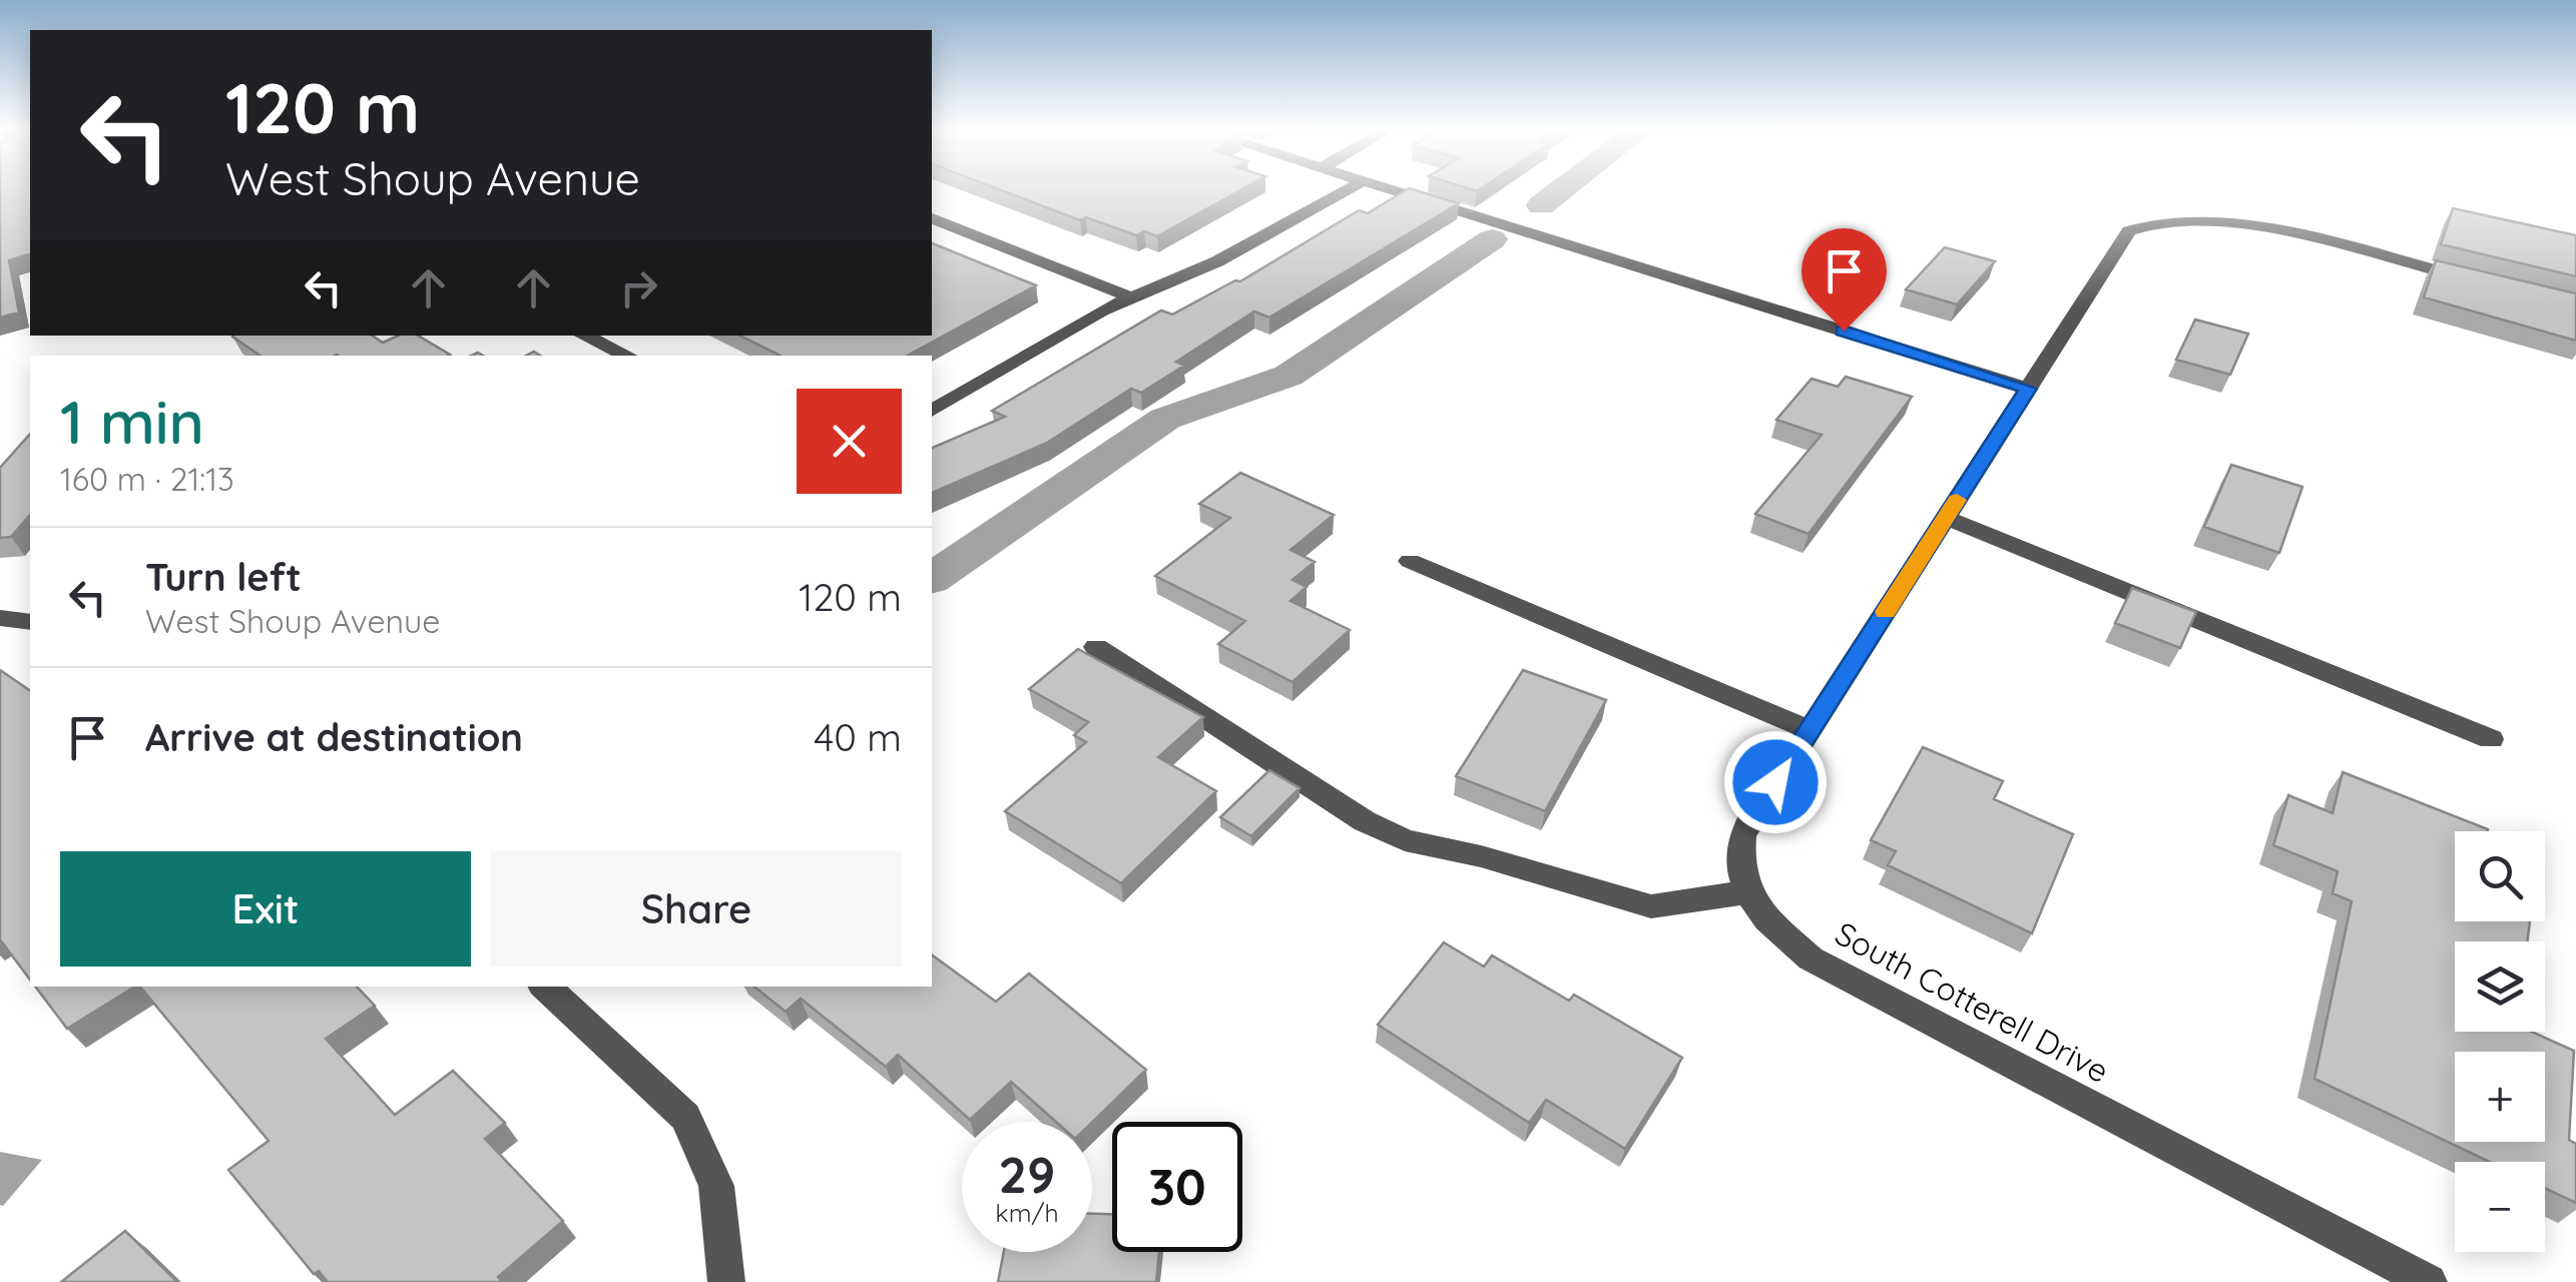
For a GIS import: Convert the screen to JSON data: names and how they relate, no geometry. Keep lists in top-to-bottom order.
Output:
{
  "streets": {
    "street": ["South Cotterell Drive"]
  },
  "page": {
    "turn": ["120 m", "West Shoup Avenue"],
    "heading": ["1 min", "160 m · 21:13"],
    "list": [
      {
        "name": "Turn left",
        "note": "West Shoup Avenue",
        "value": "120 m"
      },
      {
        "name": "Arrive at destination",
        "value": "40 m"
      }
    ],
    "map_buttons": ["+", "−"],
    "buttons": ["Exit", "Share"],
    "speed": "29 km/h",
    "limit": "30"
  }
}
